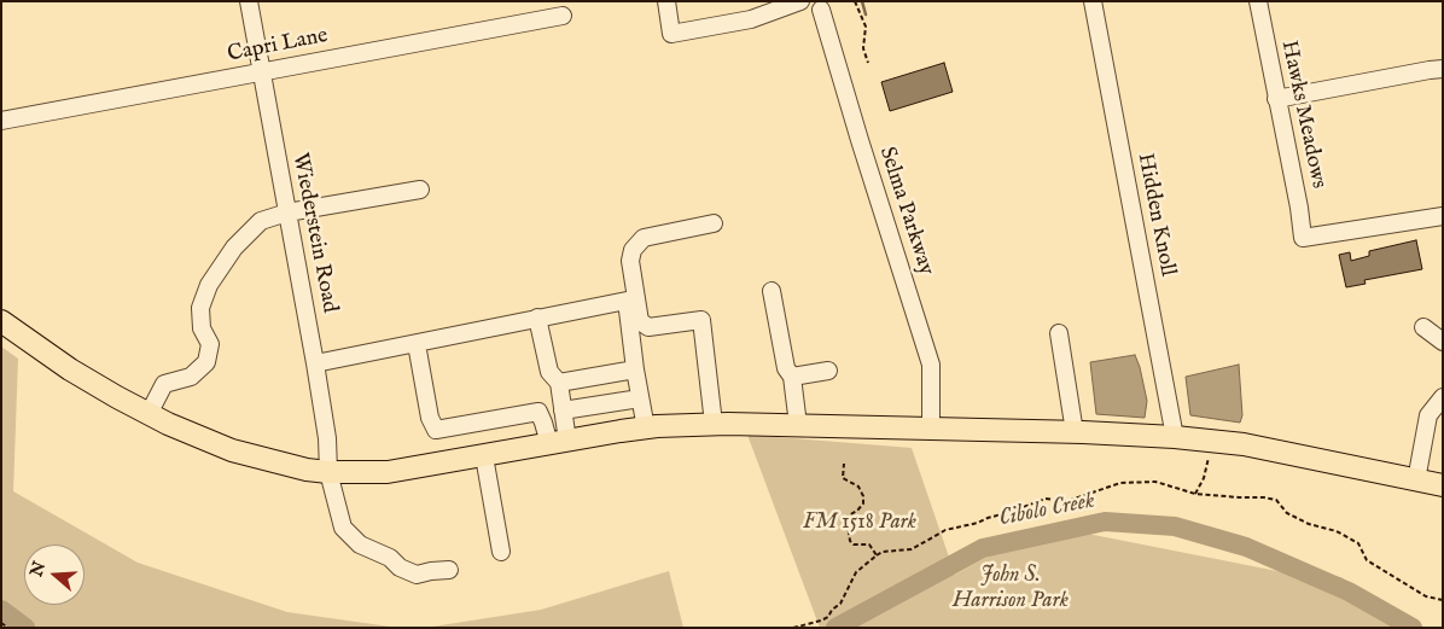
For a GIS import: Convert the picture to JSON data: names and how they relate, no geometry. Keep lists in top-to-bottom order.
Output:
{
  "streets": {
    "street": [
      "Capri Lane",
      "Hawks Meadows",
      "Selma Parkway",
      "Hidden Knoll",
      "Wiederstein Road"
    ]
  },
  "crossings": [
    ["Capri Lane", "Wiederstein Road"]
  ],
  "water": ["Cibolo Creek"],
  "parks": ["FM 1518 Park", "John S. Harrison Park"],
  "north": "left"
}
